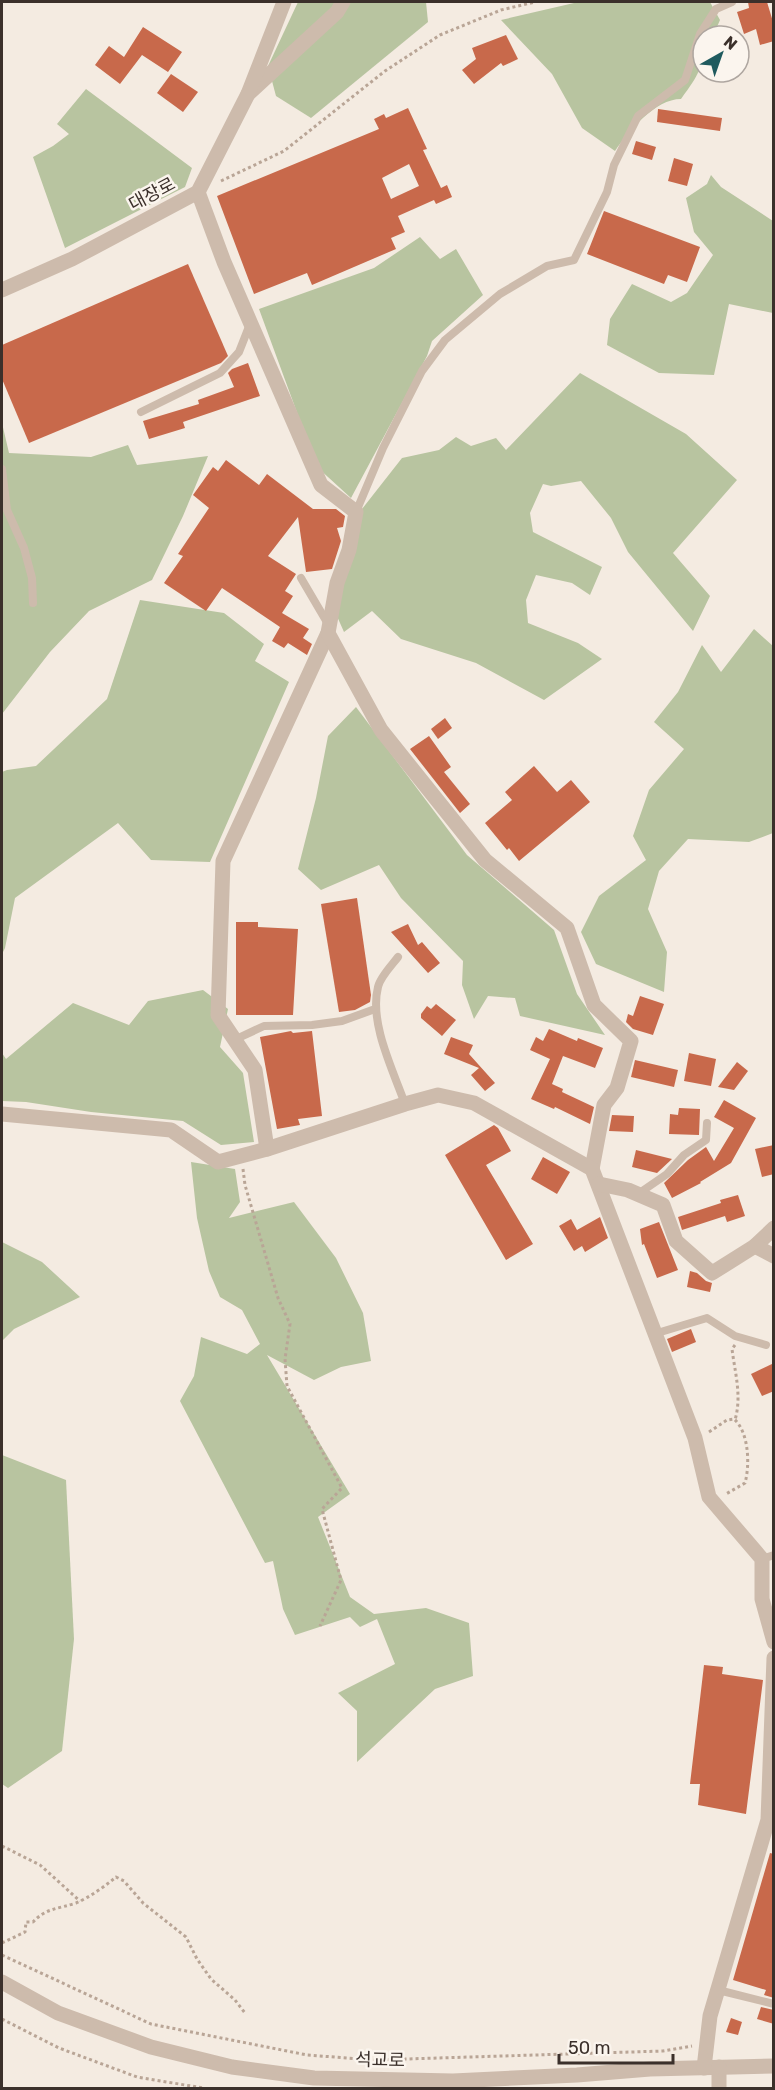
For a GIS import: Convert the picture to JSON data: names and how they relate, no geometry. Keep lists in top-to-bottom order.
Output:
{
  "streets": {
    "street": ["대장로", "석교로"]
  },
  "scale_bar": "50 m",
  "north": "top right"
}
